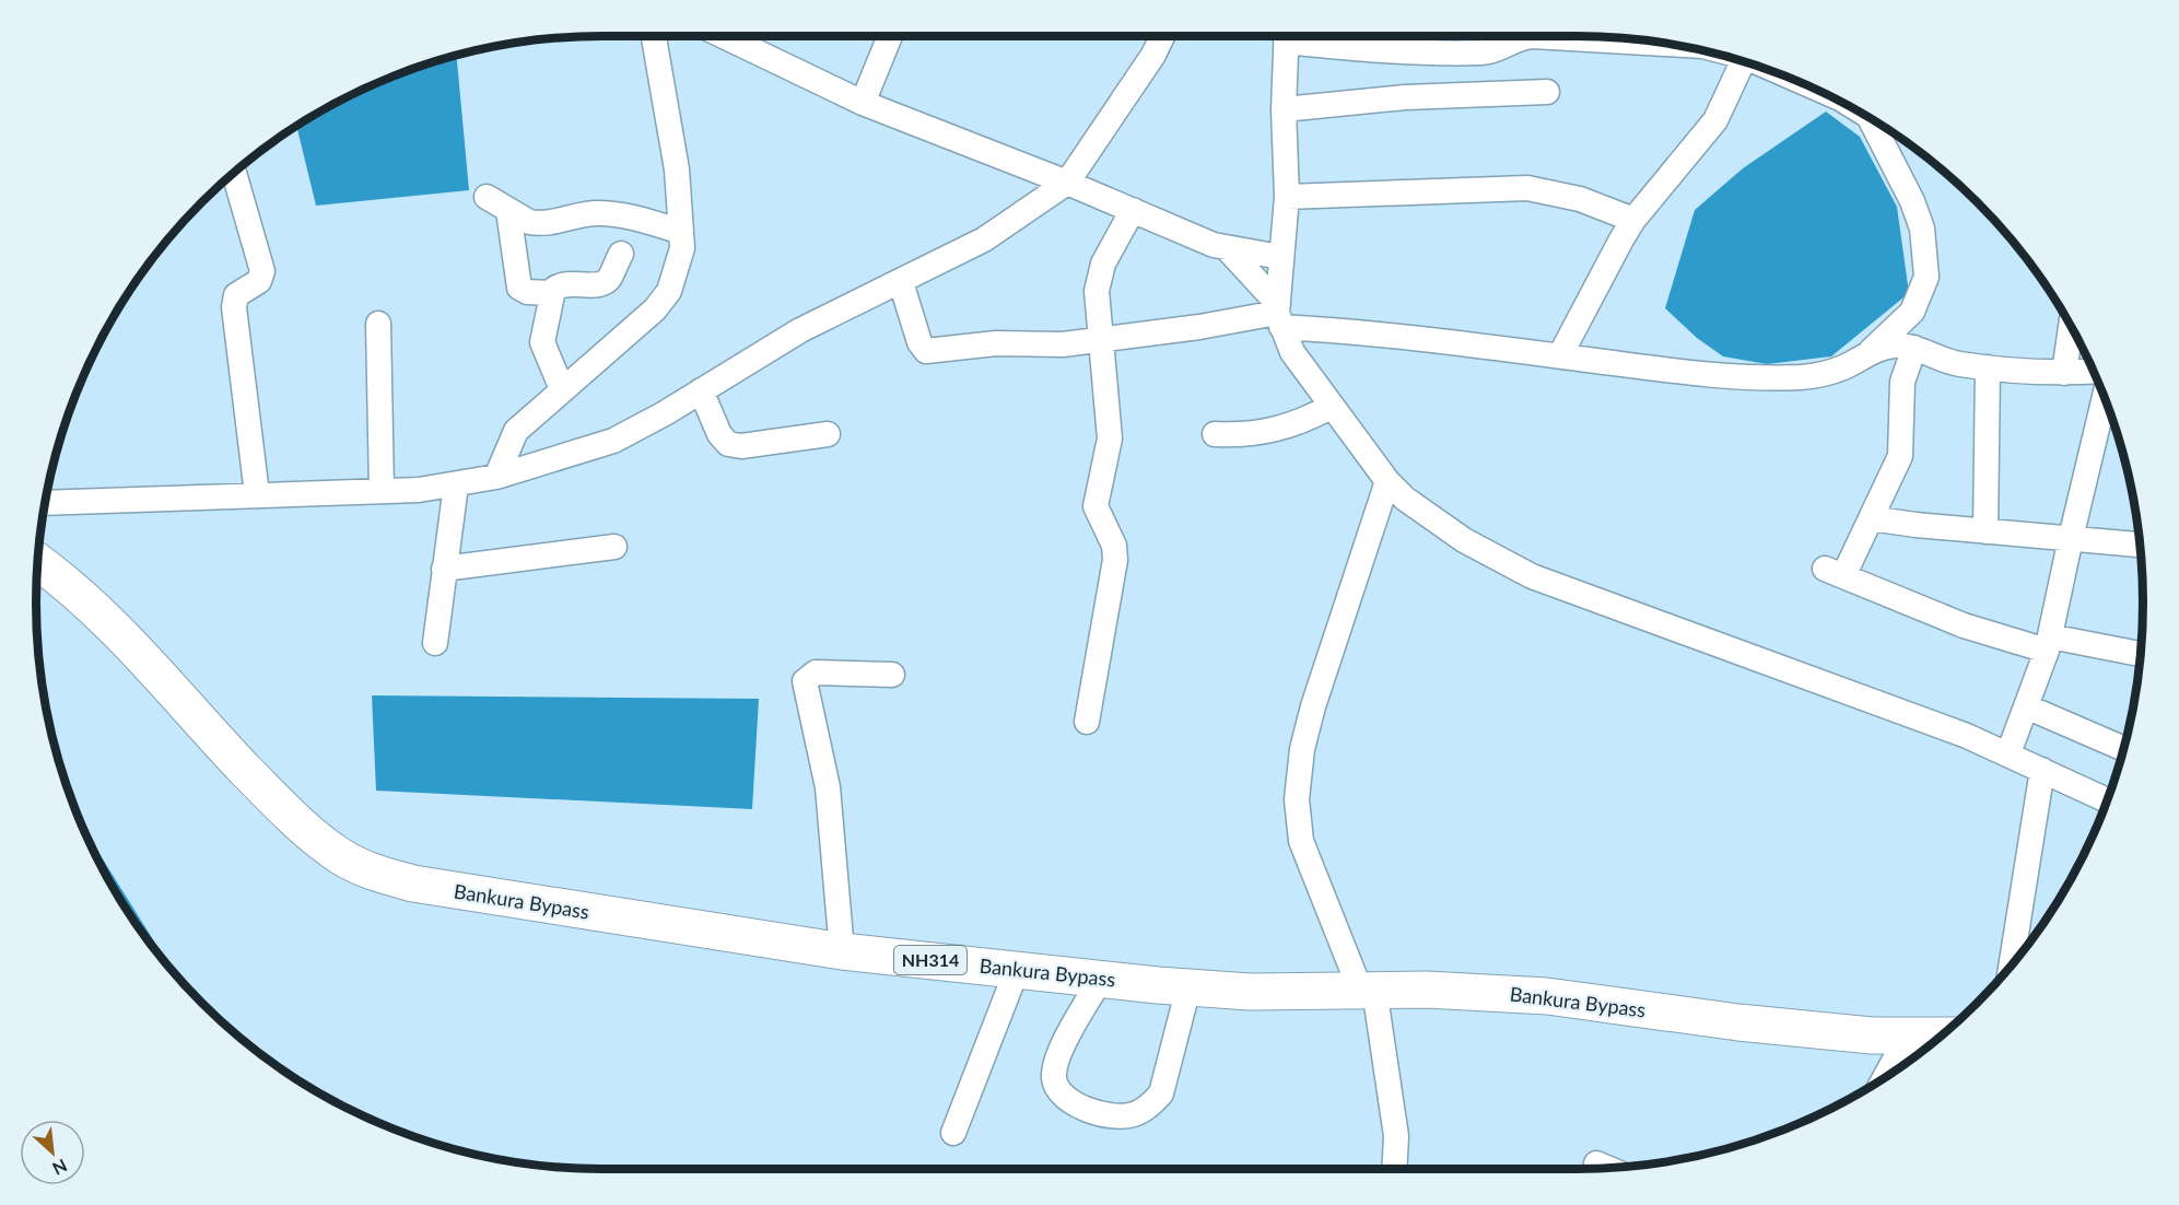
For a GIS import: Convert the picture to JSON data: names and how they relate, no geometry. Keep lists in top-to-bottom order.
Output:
{
  "streets": {
    "highway": ["Bankura Bypass", "NH314"]
  },
  "north": "bottom right"
}
